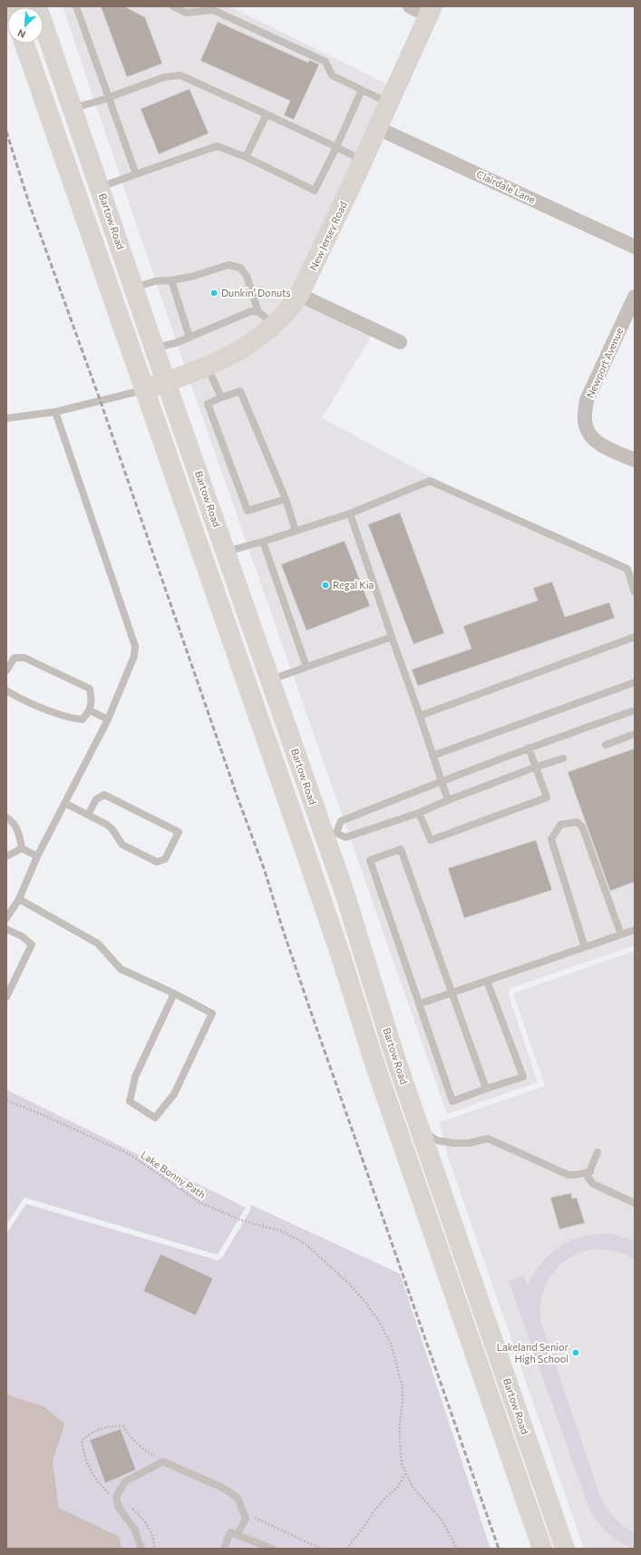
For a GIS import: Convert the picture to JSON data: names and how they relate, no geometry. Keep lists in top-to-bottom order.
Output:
{
  "streets": {
    "main road": ["Bartow Road", "New Jersey Road"],
    "street": ["Clairdale Lane", "Newport Avenue"],
    "path": ["Lake Bonny Path"]
  },
  "crossings": [
    ["Clairdale Lane", "New Jersey Road"],
    ["Bartow Road", "New Jersey Road"]
  ],
  "places": ["Dunkin' Donuts", "Regal Kia", "Lakeland Senior High School"],
  "north": "bottom left"
}
